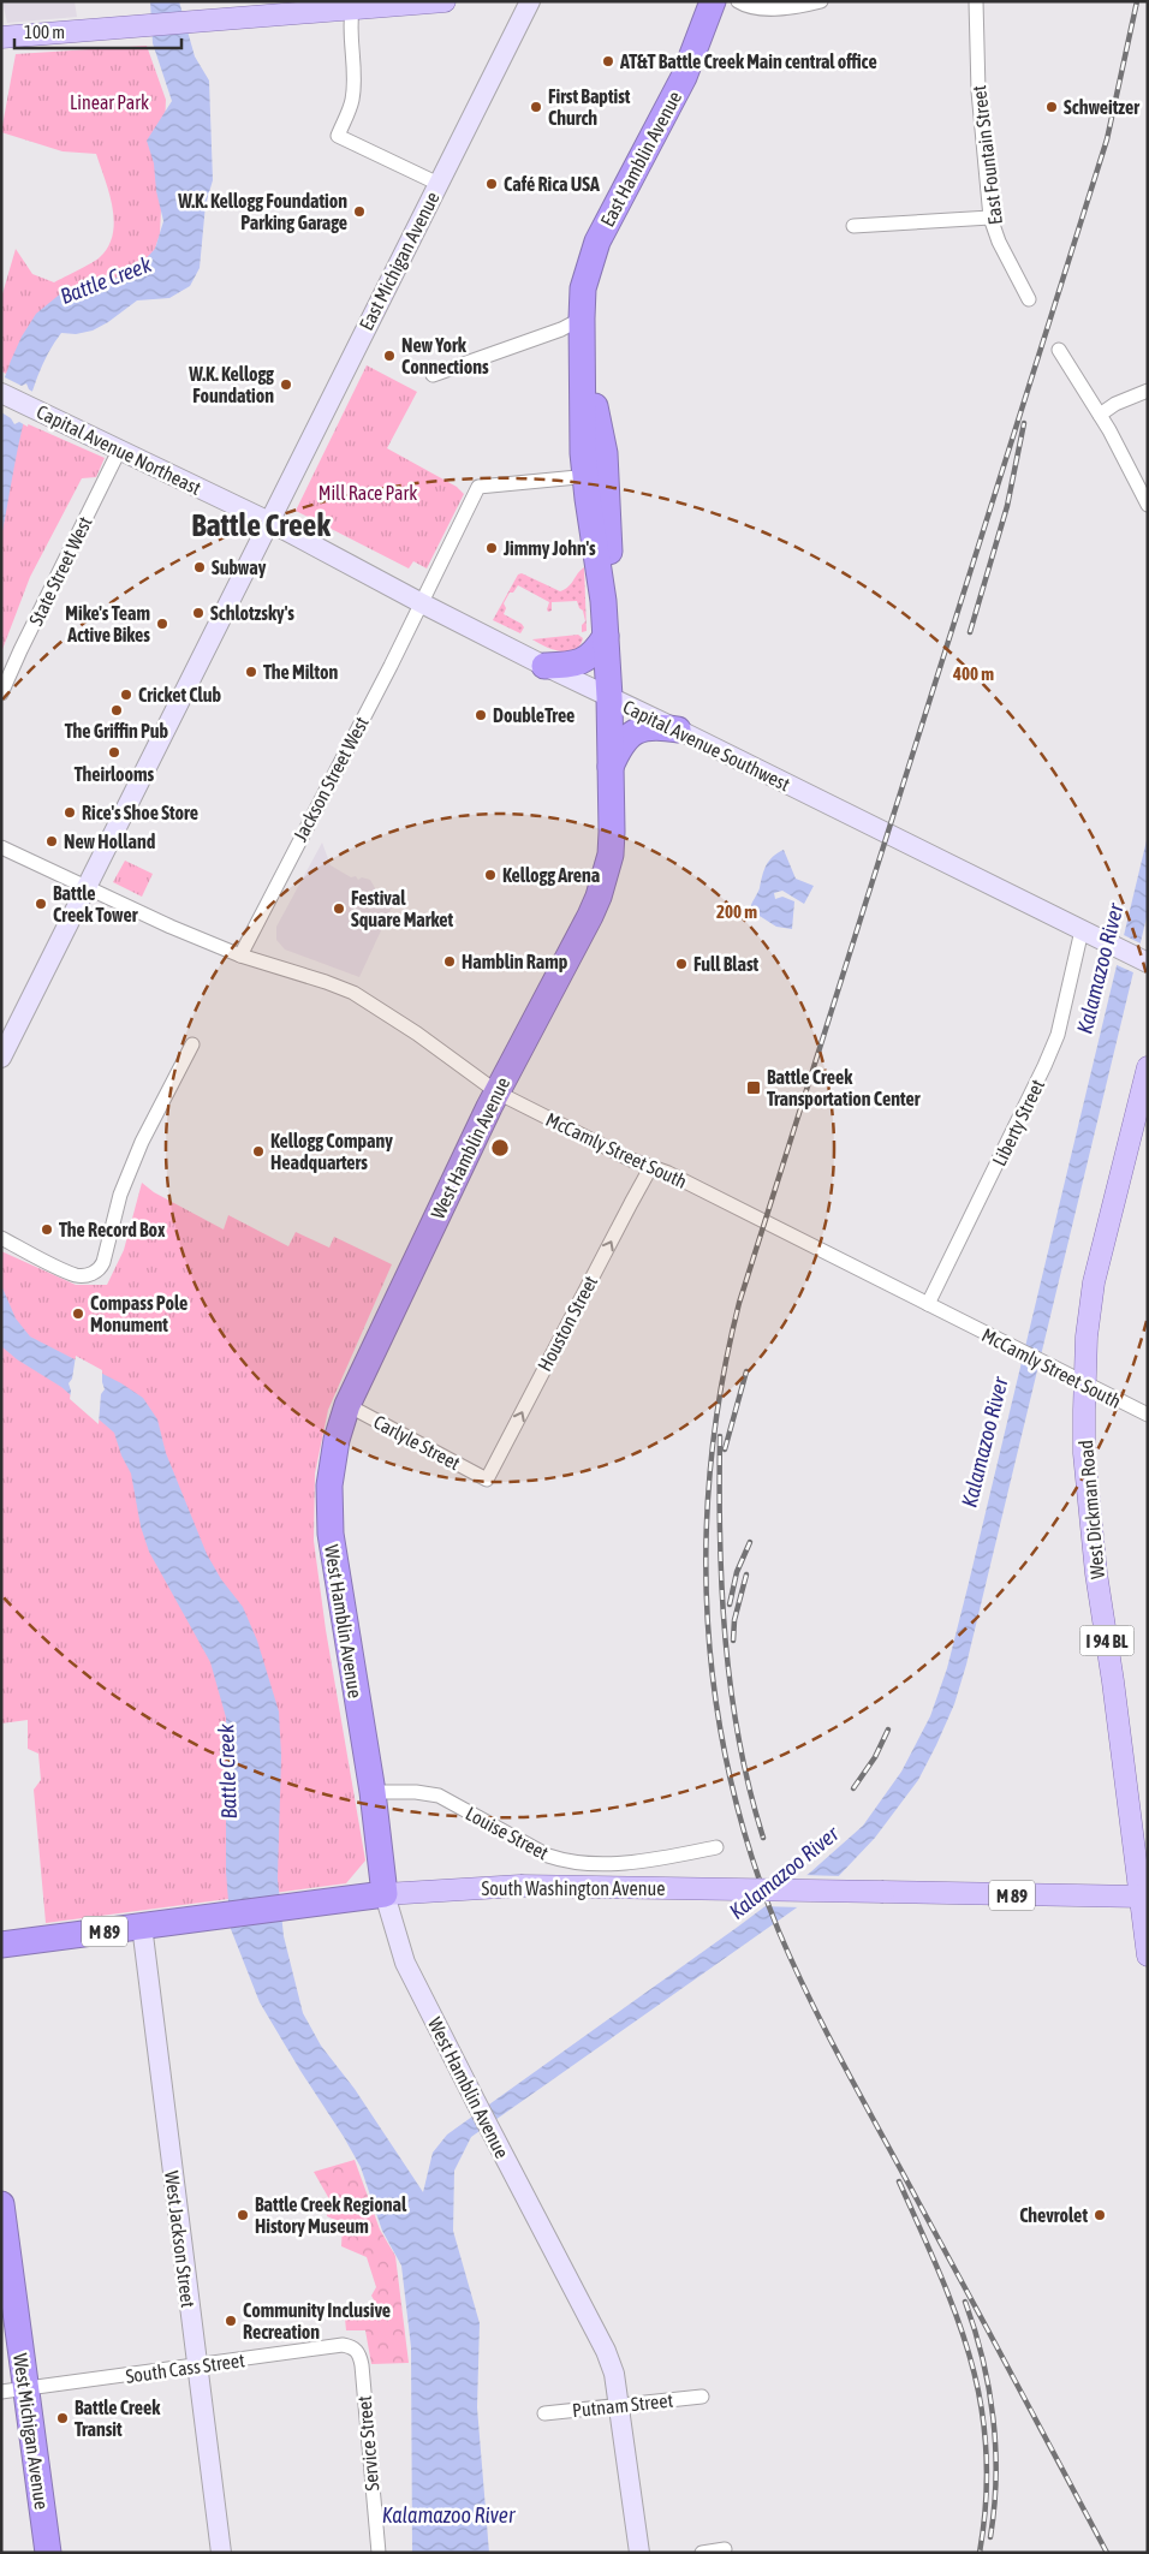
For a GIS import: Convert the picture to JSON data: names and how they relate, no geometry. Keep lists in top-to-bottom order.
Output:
{
  "streets": {
    "highway": [
      "East Hamblin Avenue",
      "West Hamblin Avenue",
      "South Washington Avenue",
      "M 89",
      "West Michigan Avenue"
    ],
    "main road": ["West Dickman Road", "I 94 BL"],
    "street": [
      "East Fountain Street",
      "East Michigan Avenue",
      "Capital Avenue Northeast",
      "State Street West",
      "Capital Avenue Southwest",
      "Jackson Street West",
      "Liberty Street",
      "McCamly Street South",
      "Houston Street",
      "Carlyle Street",
      "Louise Street",
      "West Jackson Street",
      "South Cass Street",
      "Putnam Street",
      "Service Street"
    ]
  },
  "crossings": [
    ["East Hamblin Avenue", "Jackson Street West"],
    ["East Hamblin Avenue", "West Hamblin Avenue"],
    ["East Michigan Avenue", "Capital Avenue Northeast"],
    ["East Michigan Avenue", "Capital Avenue Southwest"],
    ["Capital Avenue Northeast", "State Street West"],
    ["Capital Avenue Northeast", "Capital Avenue Southwest"],
    ["Capital Avenue Southwest", "Jackson Street West"],
    ["Capital Avenue Southwest", "Liberty Street"],
    ["Capital Avenue Southwest", "West Hamblin Avenue"],
    ["Jackson Street West", "West Hamblin Avenue"],
    ["Jackson Street West", "McCamly Street South"],
    ["Liberty Street", "McCamly Street South"],
    ["West Hamblin Avenue", "McCamly Street South"],
    ["West Hamblin Avenue", "Carlyle Street"],
    ["West Hamblin Avenue", "Louise Street"],
    ["West Hamblin Avenue", "South Washington Avenue"],
    ["West Hamblin Avenue", "Putnam Street"],
    ["McCamly Street South", "Houston Street"],
    ["McCamly Street South", "West Dickman Road"],
    ["Houston Street", "Carlyle Street"],
    ["West Dickman Road", "South Washington Avenue"],
    ["South Washington Avenue", "West Jackson Street"],
    ["West Jackson Street", "South Cass Street"],
    ["South Cass Street", "West Michigan Avenue"],
    ["South Cass Street", "Service Street"]
  ],
  "one_way": ["Houston Street"],
  "districts": ["Battle Creek"],
  "water": ["Battle Creek", "Kalamazoo River"],
  "parks": ["Linear Park", "Mill Race Park"],
  "places": {
    "other": [
      "AT&T Battle Creek Main central office",
      "First Baptist Church",
      "Schweitzer",
      "Café Rica USA",
      "W.K. Kellogg Foundation Parking Garage",
      "New York Connections",
      "W.K. Kellogg Foundation",
      "Jimmy John's",
      "Subway",
      "Schlotzsky's",
      "Mike's Team Active Bikes",
      "The Milton",
      "Cricket Club",
      "The Griffin Pub",
      "DoubleTree",
      "Theirlooms",
      "Rice's Shoe Store",
      "New Holland",
      "Kellogg Arena",
      "Battle Creek Tower",
      "Festival Square Market",
      "Hamblin Ramp",
      "Full Blast",
      "Kellogg Company Headquarters",
      "The Record Box",
      "Compass Pole Monument",
      "Battle Creek Regional History Museum",
      "Chevrolet",
      "Community Inclusive Recreation",
      "Battle Creek Transit"
    ],
    "transit": ["Battle Creek Transportation Center"]
  },
  "scale_bar": "100 m",
  "rings": ["400 m", "200 m"]
}
